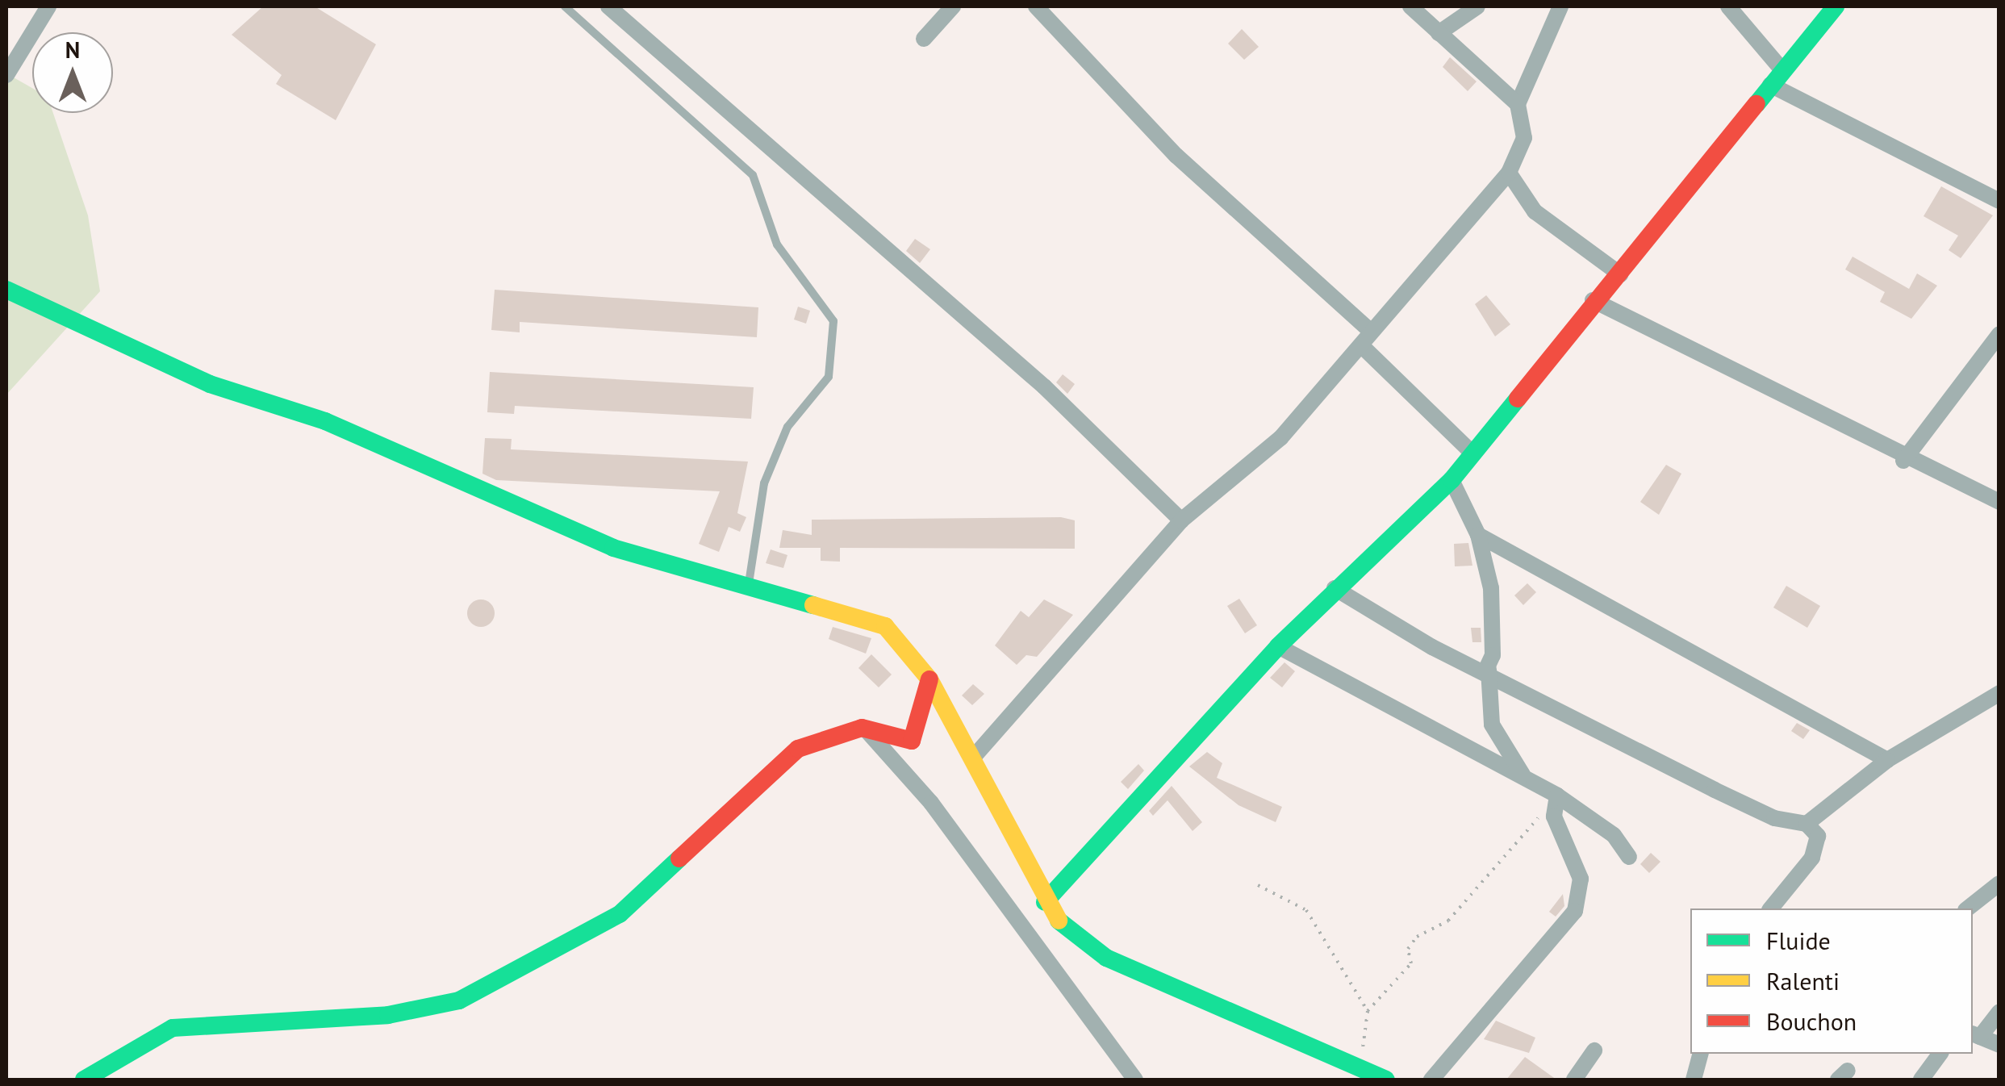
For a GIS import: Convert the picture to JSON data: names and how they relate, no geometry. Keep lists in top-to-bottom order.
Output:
{
  "legend": ["Fluide", "Ralenti", "Bouchon"],
  "north": "top"
}
